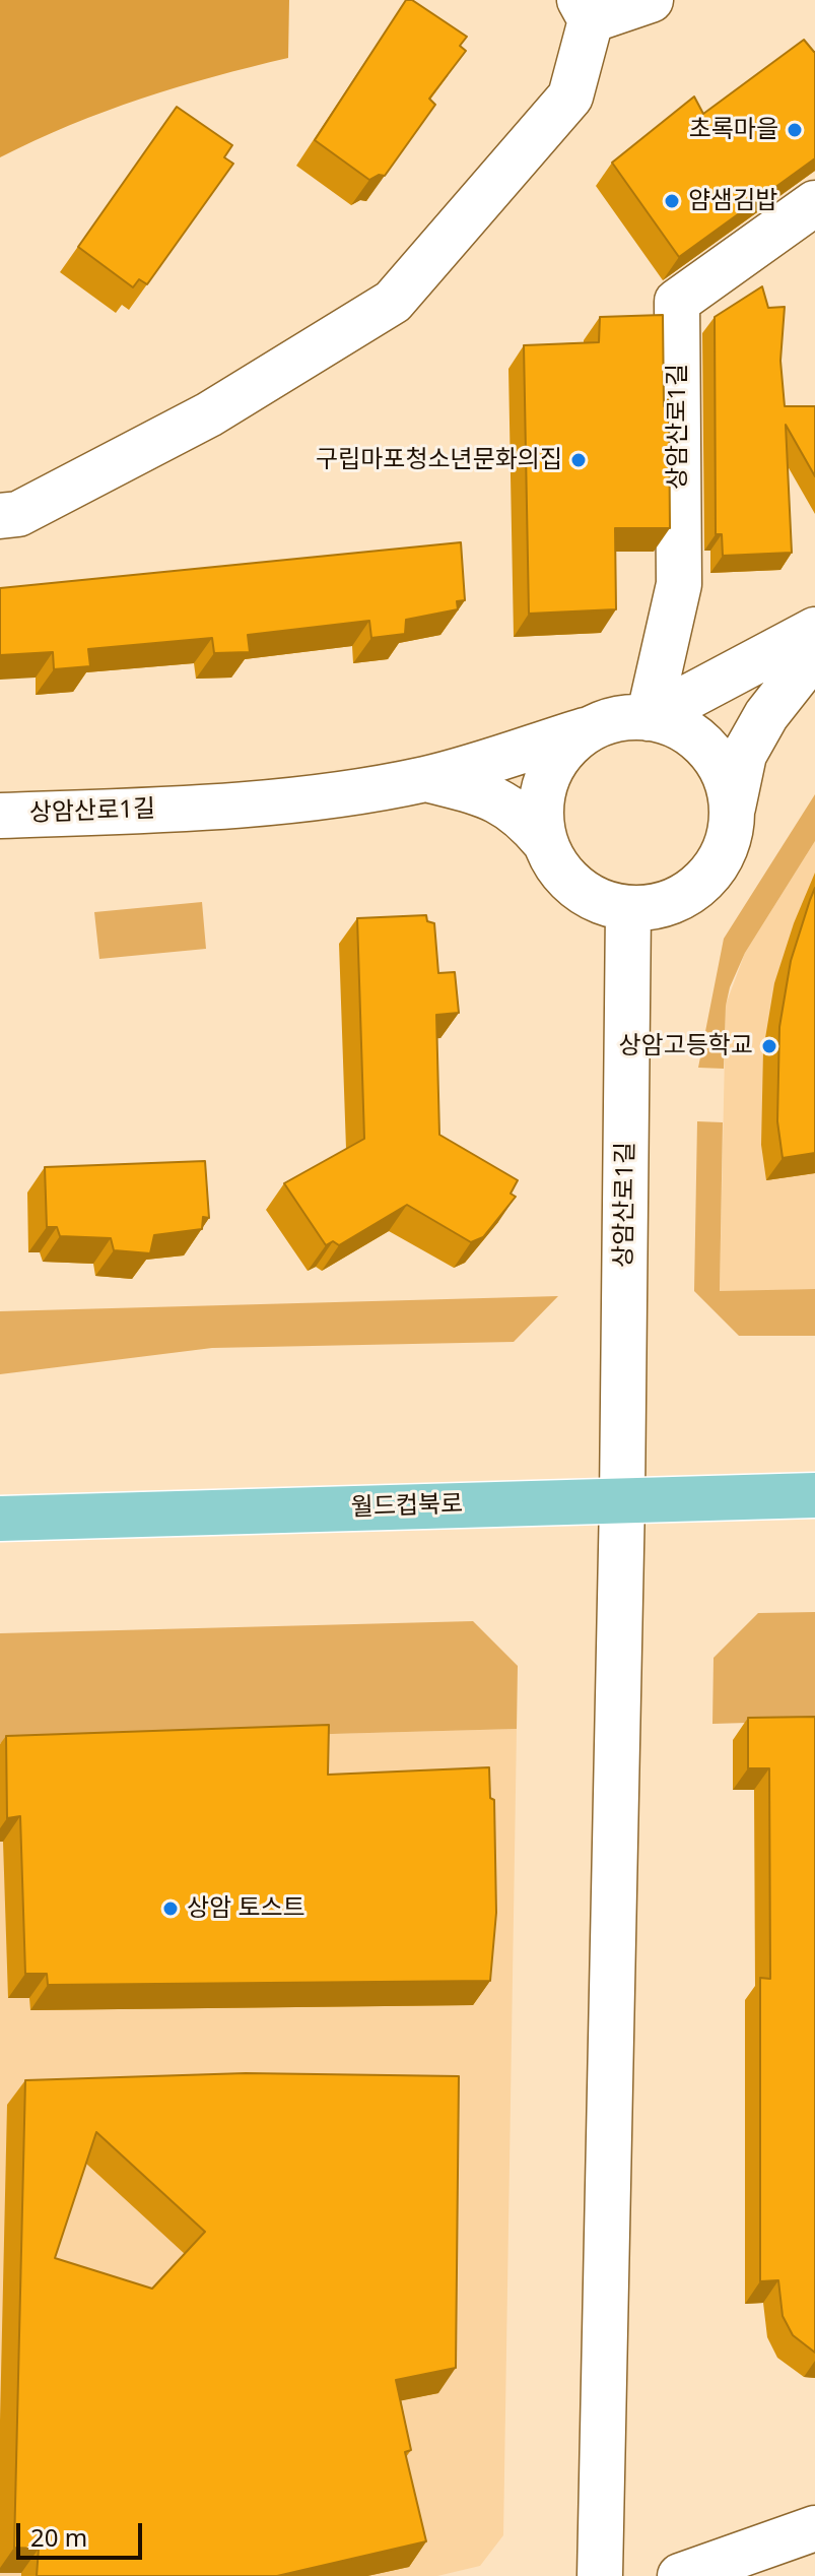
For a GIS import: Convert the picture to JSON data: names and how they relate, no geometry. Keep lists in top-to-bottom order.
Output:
{
  "streets": {
    "main road": ["월드컵북로"],
    "street": ["상암산로1길"]
  },
  "crossings": [
    ["상암산로1길", "월드컵북로"]
  ],
  "places": [
    "초록마을",
    "얌샘김밥",
    "구립마포청소년문화의집",
    "상암고등학교",
    "상암 토스트"
  ],
  "scale_bar": "20 m"
}
